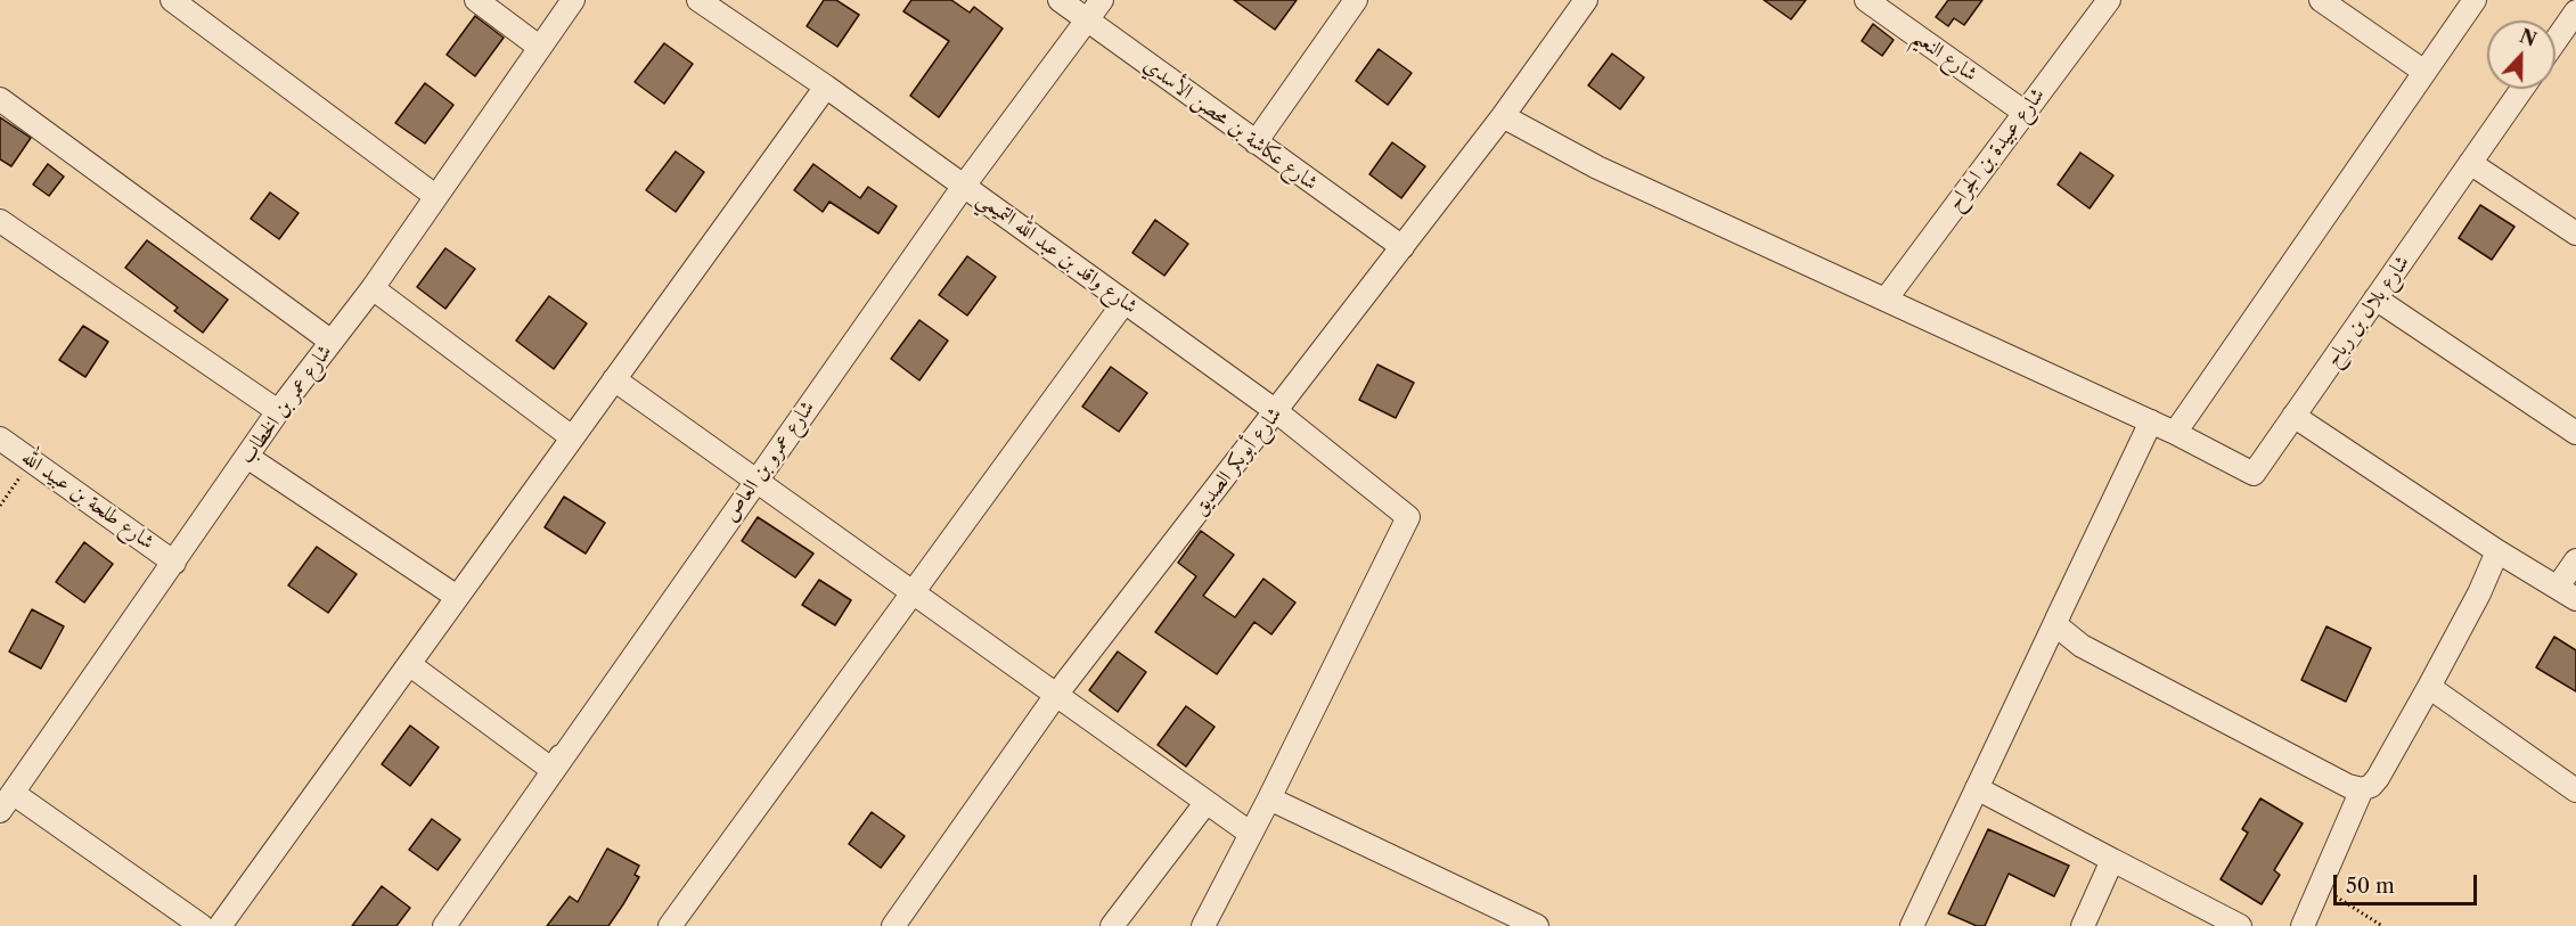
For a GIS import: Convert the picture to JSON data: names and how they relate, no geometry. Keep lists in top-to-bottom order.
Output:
{
  "streets": {
    "street": [
      "شارع النعيم",
      "شارع عكاشة بن محصن الأسدي",
      "شارع عبيدة بن الجراح",
      "شارع واقد بن عبد الله التميمي",
      "شارع بلال بن رباح",
      "شارع عمر بن الخطاب",
      "شارع عمرو بن العاص",
      "شارع أبوبكر الصديق",
      "شارع طلحة بن عبيد الله"
    ]
  },
  "crossings": [
    ["شارع النعيم", "شارع عبيدة بن الجراح"],
    ["شارع عكاشة بن محصن الأسدي", "شارع عمرو بن العاص"],
    ["شارع عكاشة بن محصن الأسدي", "شارع أبوبكر الصديق"],
    ["شارع واقد بن عبد الله التميمي", "شارع عمرو بن العاص"],
    ["شارع واقد بن عبد الله التميمي", "شارع أبوبكر الصديق"],
    ["شارع عمر بن الخطاب", "شارع طلحة بن عبيد الله"]
  ],
  "scale_bar": "50 m",
  "north": "top"
}
